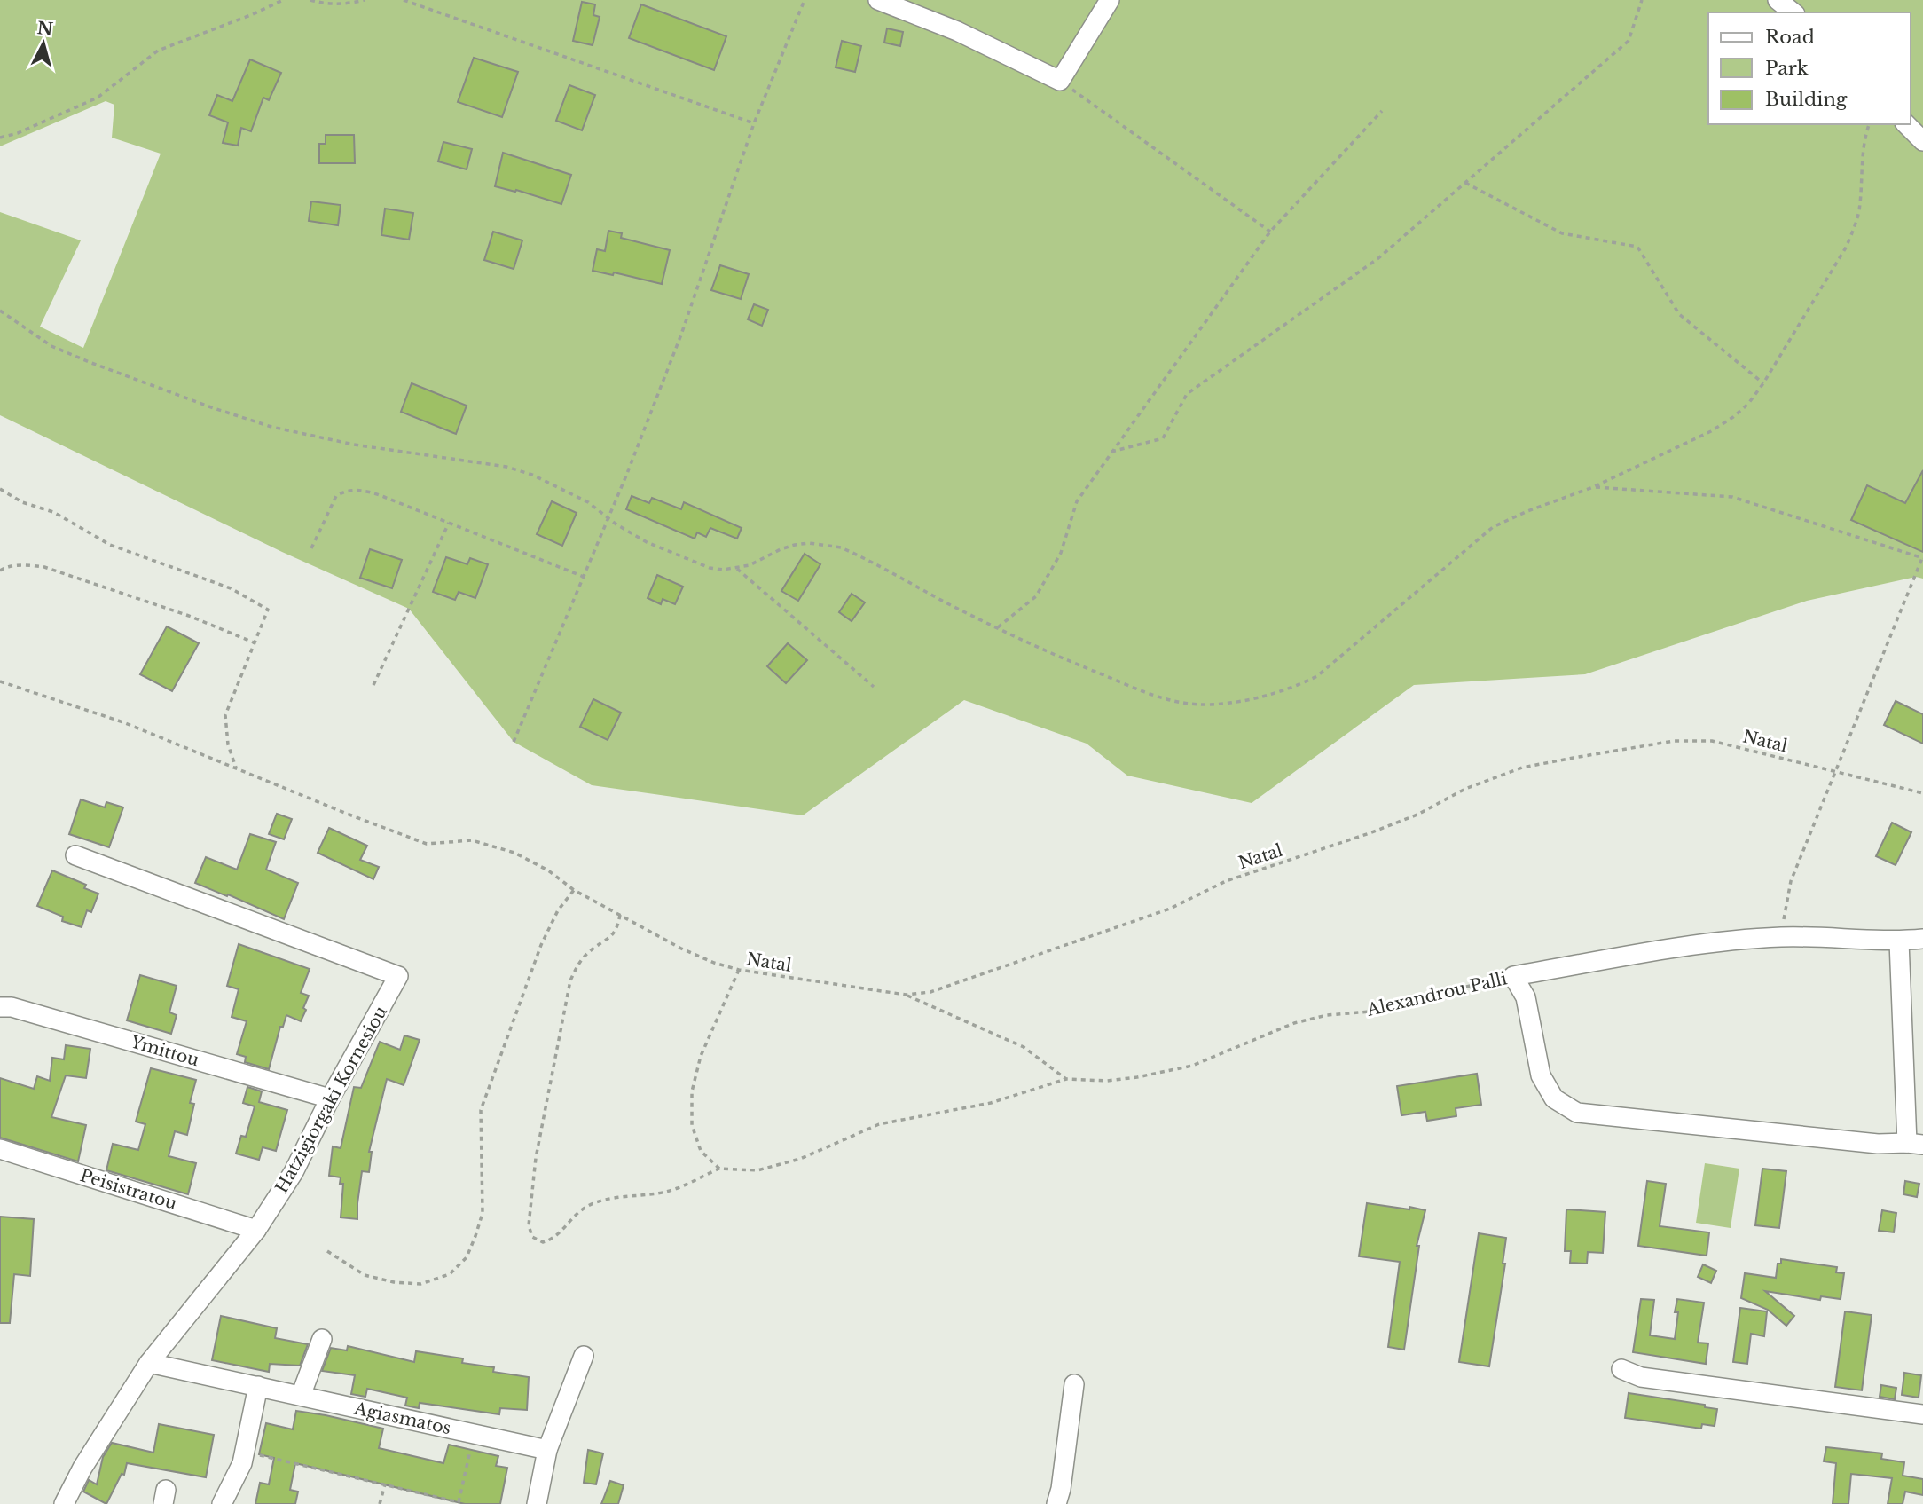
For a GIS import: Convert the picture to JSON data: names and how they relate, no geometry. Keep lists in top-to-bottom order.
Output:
{
  "streets": {
    "street": [
      "Alexandrou Palli",
      "Ymittou",
      "Hatzigiorgaki Kornesiou",
      "Peisistratou",
      "Agiasmatos"
    ],
    "path": ["Natal"]
  },
  "crossings": [
    ["Ymittou", "Hatzigiorgaki Kornesiou"],
    ["Hatzigiorgaki Kornesiou", "Peisistratou"],
    ["Hatzigiorgaki Kornesiou", "Agiasmatos"]
  ],
  "legend": ["Road", "Park", "Building"],
  "north": "top"
}
